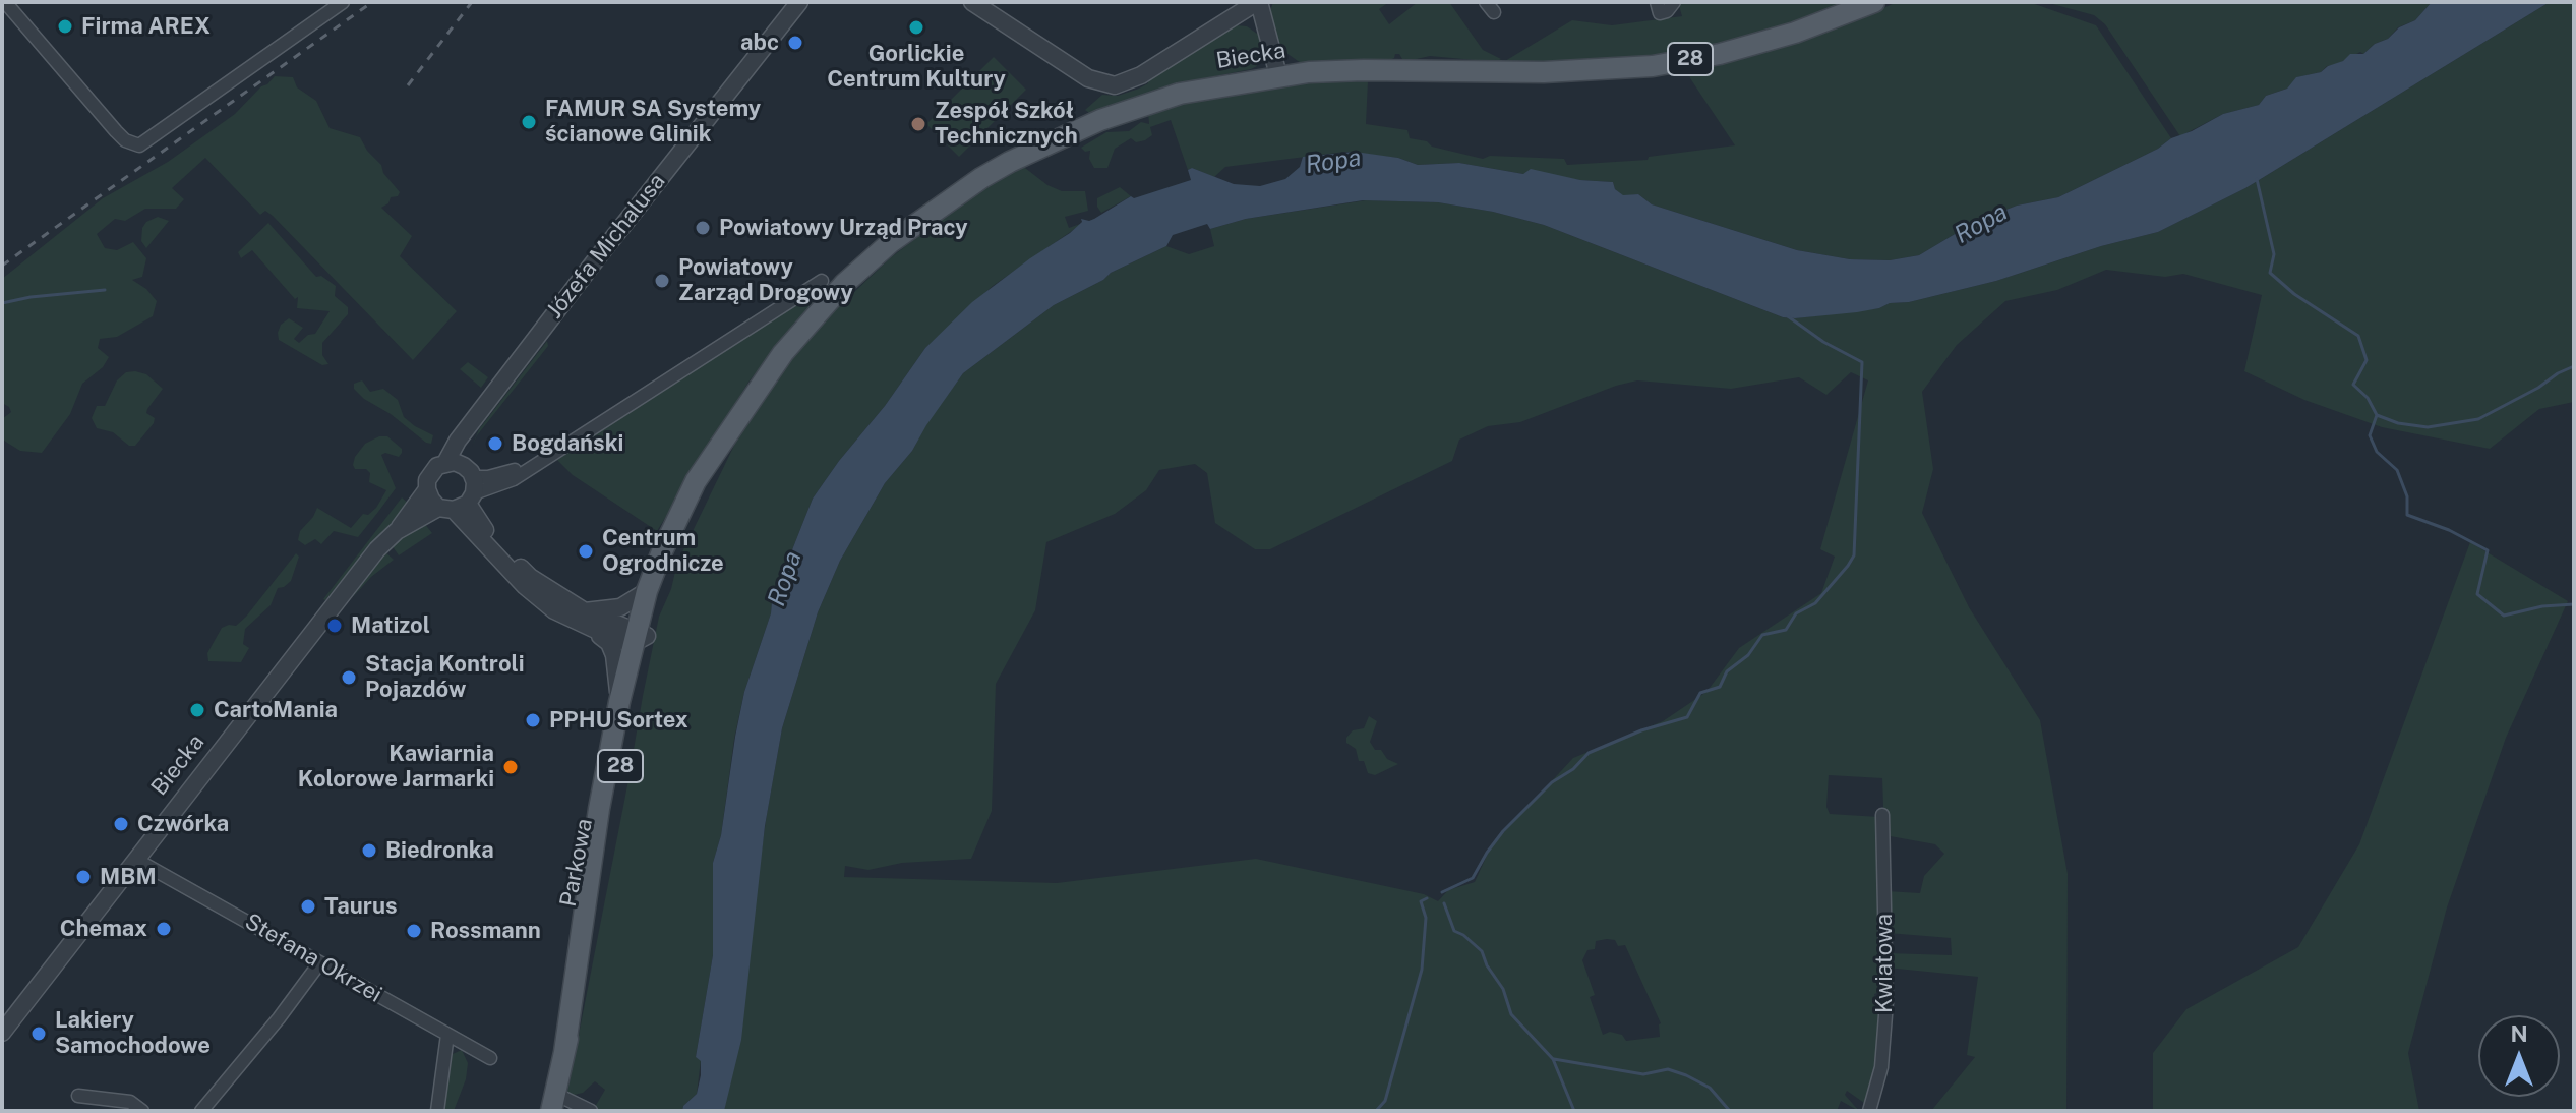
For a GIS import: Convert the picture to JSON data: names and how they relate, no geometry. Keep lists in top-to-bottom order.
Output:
{
  "streets": {
    "main road": ["Biecka", "28", "Parkowa"],
    "street": ["Józefa Michalusa", "Stefana Okrzei", "Kwiatowa"]
  },
  "crossings": [
    ["Biecka", "28"],
    ["Biecka", "Józefa Michalusa"],
    ["Biecka", "Parkowa"],
    ["Biecka", "Stefana Okrzei"],
    ["28", "Parkowa"]
  ],
  "water": ["Ropa"],
  "places": [
    "Firma AREX",
    "Gorlickie Centrum Kultury",
    "abc",
    "FAMUR SA Systemy ścianowe Glinik",
    "Zespół Szkół Technicznych",
    "Powiatowy Urząd Pracy",
    "Powiatowy Zarząd Drogowy",
    "Bogdański",
    "Centrum Ogrodnicze",
    "Matizol",
    "Stacja Kontroli Pojazdów",
    "CartoMania",
    "PPHU Sortex",
    "Kawiarnia Kolorowe Jarmarki",
    "Czwórka",
    "Biedronka",
    "MBM",
    "Taurus",
    "Chemax",
    "Rossmann",
    "Lakiery Samochodowe"
  ],
  "north": "top"
}
